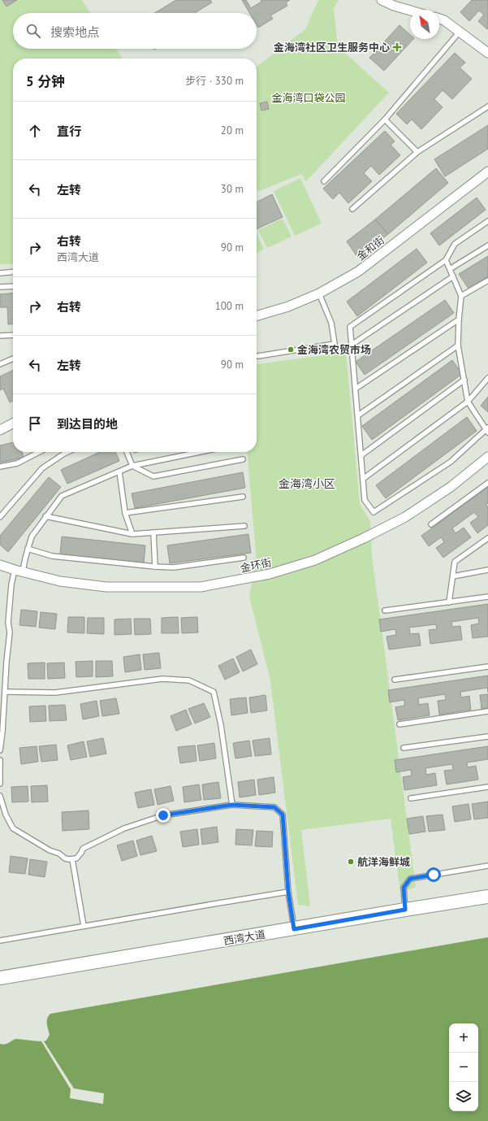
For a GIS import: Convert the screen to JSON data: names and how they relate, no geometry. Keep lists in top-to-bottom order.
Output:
{
  "streets": {
    "main road": ["西湾大道"],
    "street": ["金和街", "金环街"]
  },
  "districts": ["金海湾小区"],
  "parks": ["金海湾口袋公园"],
  "places": {
    "health": ["金海湾社区卫生服务中心"],
    "other": ["金海湾农贸市场", "航洋海鲜城"]
  },
  "north": "top left",
  "page": {
    "search": "搜索地点",
    "heading": ["5 分钟", "步行 · 330 m"],
    "list": [
      ["直行", "20 m"],
      ["左转", "30 m"],
      ["右转", "西湾大道", "90 m"],
      ["右转", "100 m"],
      ["左转", "90 m"],
      "到达目的地"
    ],
    "map_buttons": ["+", "−"]
  }
}
